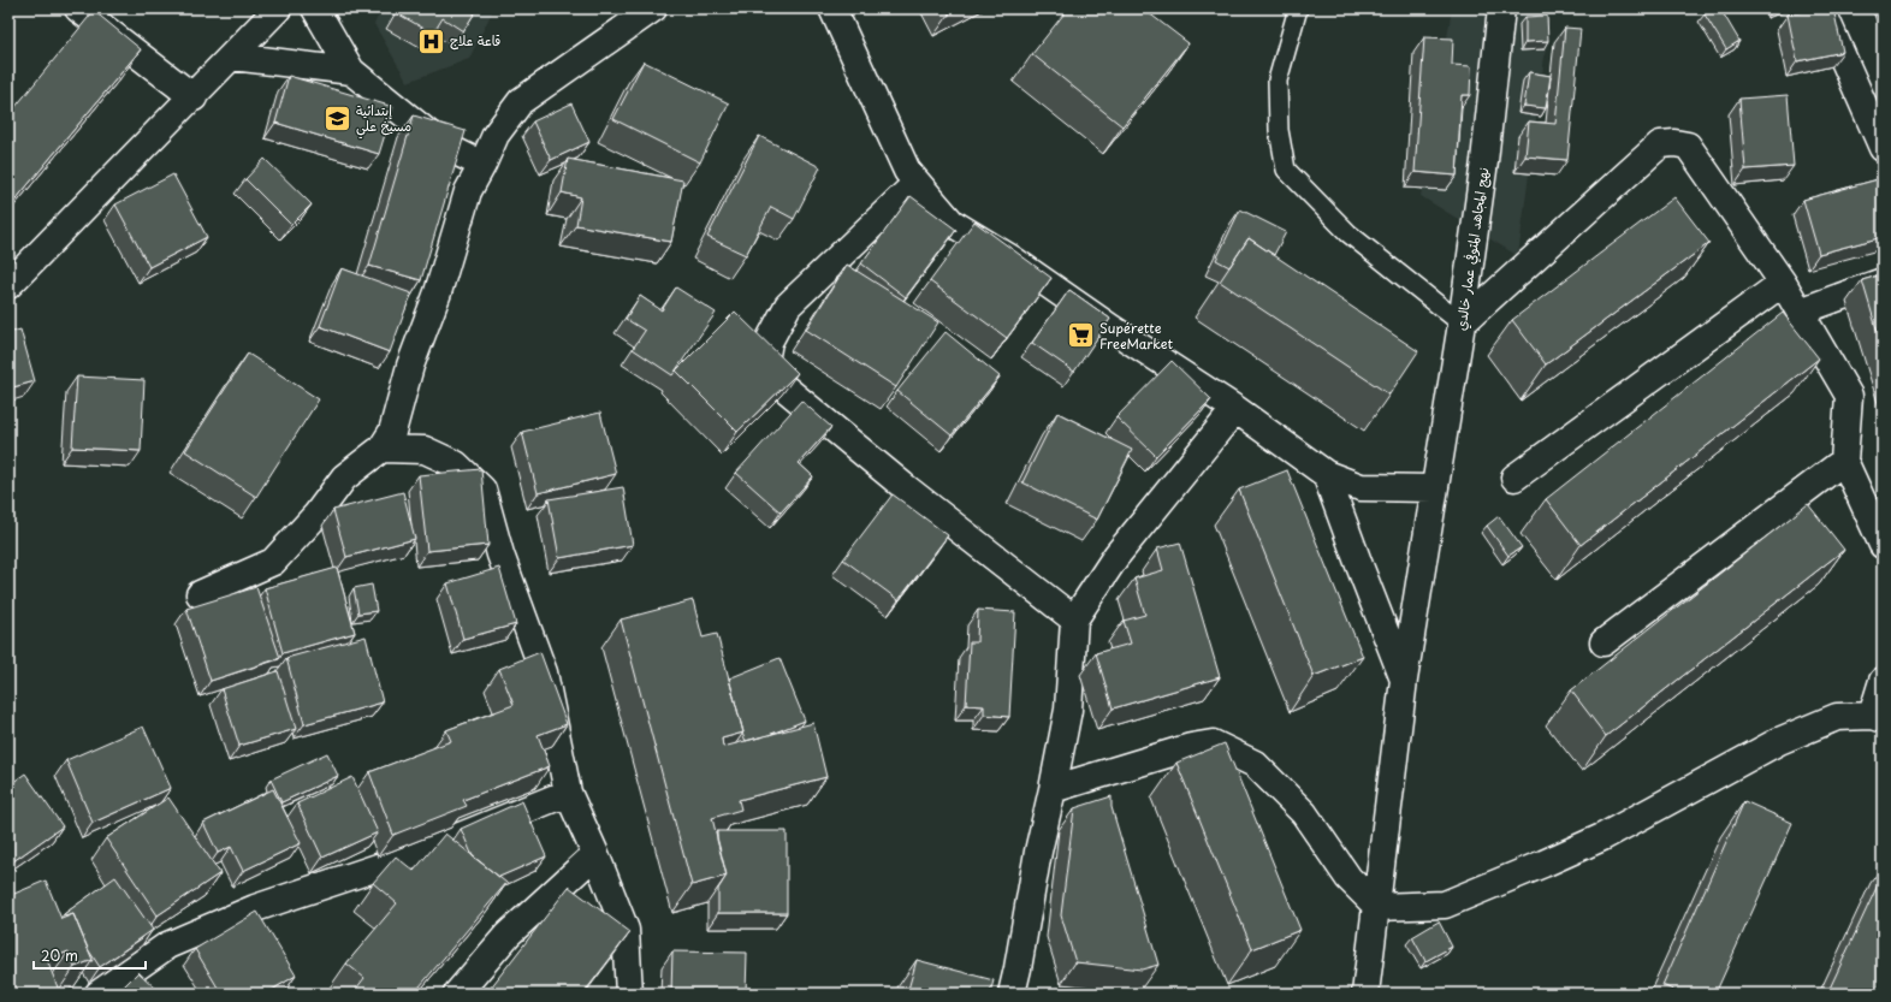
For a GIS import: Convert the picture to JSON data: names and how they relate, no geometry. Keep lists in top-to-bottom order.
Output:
{
  "streets": {
    "street": ["نهج المجاهد المتوفي عمار خالدي"]
  },
  "places": {
    "hospital": ["قاعة علاج"],
    "school or university": ["إبتدائية مسيخ علي"],
    "supermarket": ["Supérette FreeMarket"]
  },
  "scale_bar": "20 m"
}
